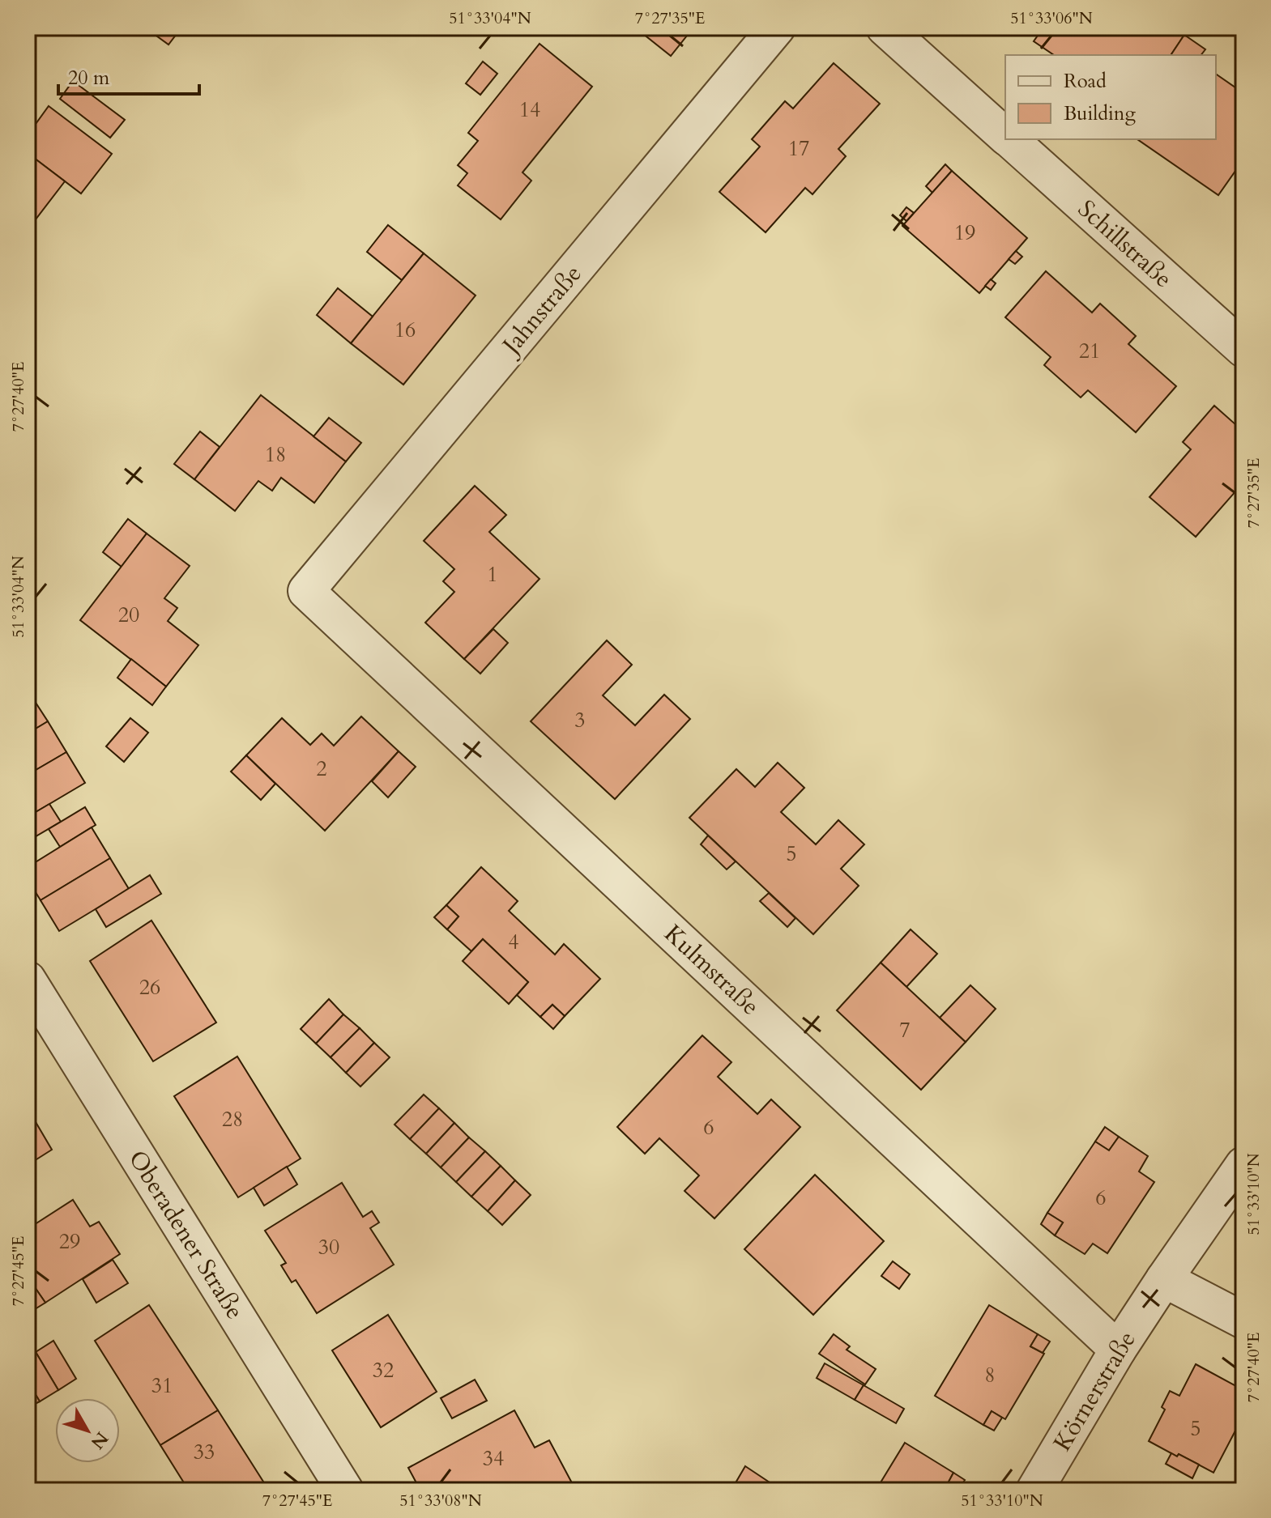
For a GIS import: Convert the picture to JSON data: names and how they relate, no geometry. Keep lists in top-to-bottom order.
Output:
{
  "streets": {
    "street": [
      "Schillstraße",
      "Jahnstraße",
      "Kulmstraße",
      "Oberadener Straße",
      "Körnerstraße"
    ]
  },
  "crossings": [
    ["Jahnstraße", "Kulmstraße"],
    ["Kulmstraße", "Körnerstraße"]
  ],
  "house_numbers": [
    "14",
    "17",
    "19",
    "16",
    "21",
    "18",
    "1",
    "20",
    "3",
    "2",
    "5",
    "4",
    "26",
    "7",
    "28",
    "6",
    "6",
    "29",
    "30",
    "32",
    "8",
    "31",
    "5",
    "33",
    "34"
  ],
  "legend": ["Road", "Building"],
  "scale_bar": "20 m",
  "north": "bottom right",
  "coordinates": [
    "51°33'04\"N",
    "7°27'35\"E",
    "51°33'06\"N",
    "7°27'40\"E",
    "51°33'10\"N",
    "7°27'45\"E",
    "51°33'08\"N"
  ]
}
